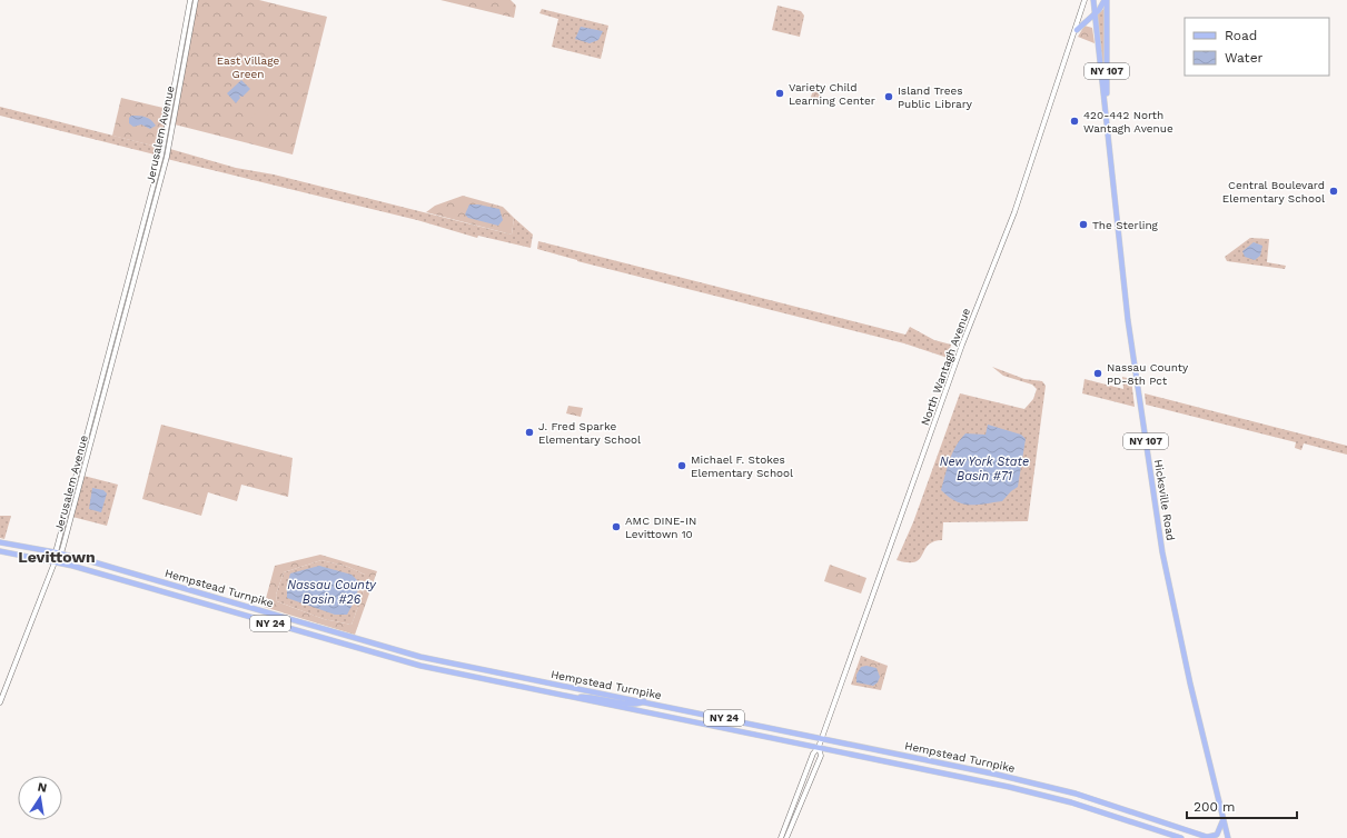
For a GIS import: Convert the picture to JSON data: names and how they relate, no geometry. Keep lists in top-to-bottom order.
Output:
{
  "streets": {
    "main road": [
      "NY 107",
      "Jerusalem Avenue",
      "North Wantagh Avenue",
      "Hicksville Road",
      "Hempstead Turnpike",
      "NY 24"
    ]
  },
  "crossings": [
    ["Jerusalem Avenue", "Hempstead Turnpike"],
    ["North Wantagh Avenue", "Hempstead Turnpike"]
  ],
  "districts": ["Levittown"],
  "water": ["New York State Basin #71", "Nassau County Basin #26"],
  "parks": ["East Village Green"],
  "places": [
    "Variety Child Learning Center",
    "Island Trees Public Library",
    "420-442 North Wantagh Avenue",
    "Central Boulevard Elementary School",
    "The Sterling",
    "Nassau County PD-8th Pct",
    "J. Fred Sparke Elementary School",
    "Michael F. Stokes Elementary School",
    "AMC DINE-IN Levittown 10"
  ],
  "legend": ["Road", "Water"],
  "scale_bar": "200 m",
  "north": "top"
}
